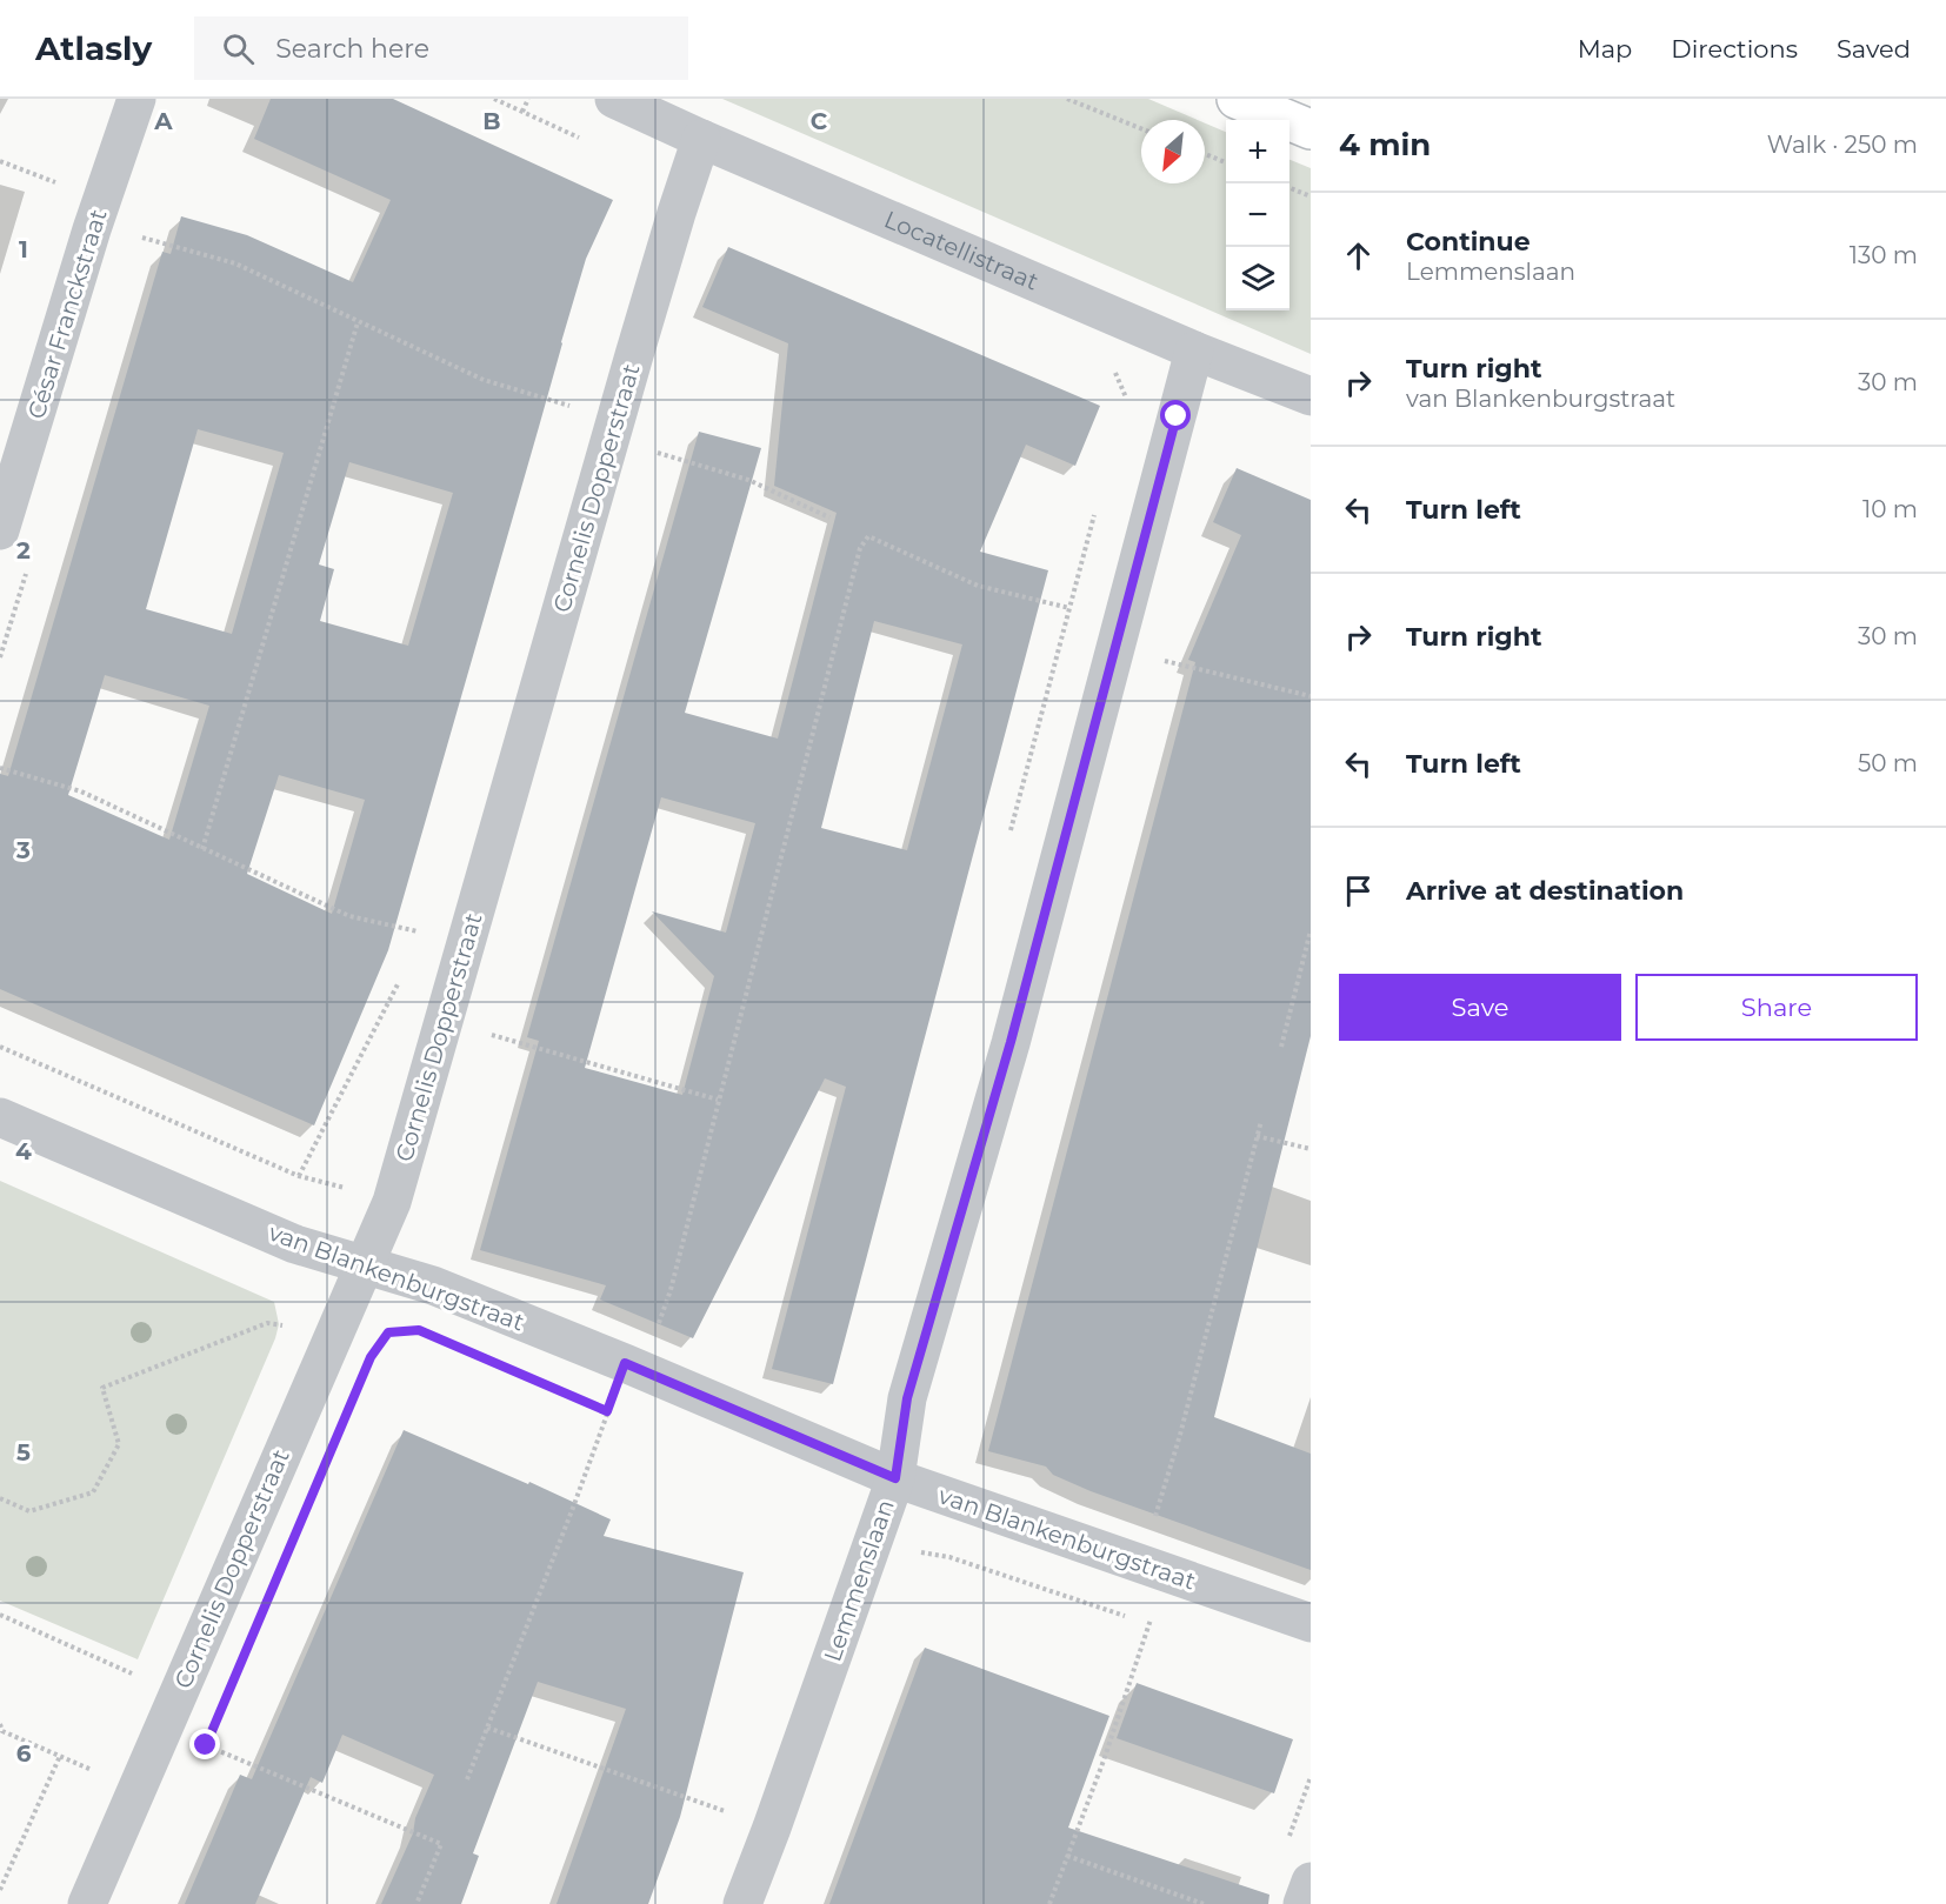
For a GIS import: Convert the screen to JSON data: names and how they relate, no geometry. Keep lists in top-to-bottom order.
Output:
{
  "streets": {
    "street": [
      "Locatellistraat",
      "César Franckstraat",
      "Cornelis Dopperstraat",
      "van Blankenburgstraat",
      "Lemmenslaan"
    ]
  },
  "crossings": [
    ["Locatellistraat", "Cornelis Dopperstraat"],
    ["Locatellistraat", "Lemmenslaan"],
    ["Cornelis Dopperstraat", "van Blankenburgstraat"],
    ["van Blankenburgstraat", "Lemmenslaan"]
  ],
  "north": "bottom left",
  "page": {
    "header": "Atlasly",
    "search": "Search here",
    "nav": ["Map", "Directions", "Saved"],
    "heading": ["4 min", "Walk · 250 m"],
    "map_buttons": ["+", "−"],
    "list": [
      ["Continue", "Lemmenslaan", "130 m"],
      ["Turn right", "van Blankenburgstraat", "30 m"],
      ["Turn left", "10 m"],
      ["Turn right", "30 m"],
      ["Turn left", "50 m"],
      "Arrive at destination"
    ],
    "buttons": ["Save", "Share"]
  },
  "grid": {
    "columns": ["A", "B", "C"],
    "rows": [
      "1",
      "2",
      "3",
      "4",
      "5",
      "6"
    ]
  }
}
